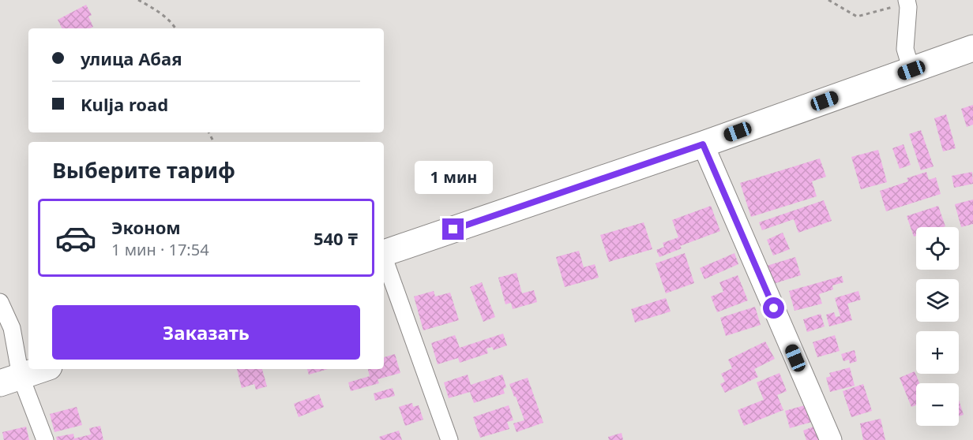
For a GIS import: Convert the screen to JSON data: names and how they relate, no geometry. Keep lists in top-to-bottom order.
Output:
{
  "page": {
    "banner": ["улица Абая", "Kulja road"],
    "heading": "Выберите тариф",
    "bubble": "1 мин",
    "list": [
      {
        "name": "Эконом",
        "note": "1 мин · 17:54",
        "value": "540 ₸"
      }
    ],
    "map_buttons": ["+", "−"],
    "buttons": "Заказать"
  }
}
